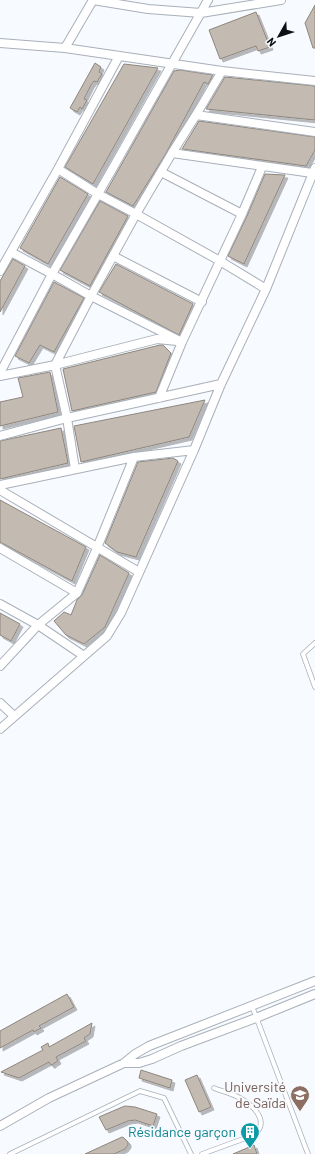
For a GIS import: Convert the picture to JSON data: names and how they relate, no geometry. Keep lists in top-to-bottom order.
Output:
{
  "places": {
    "school or university": ["Université de Saïda"],
    "building": ["Résidance garçon"]
  },
  "north": "bottom left"
}
